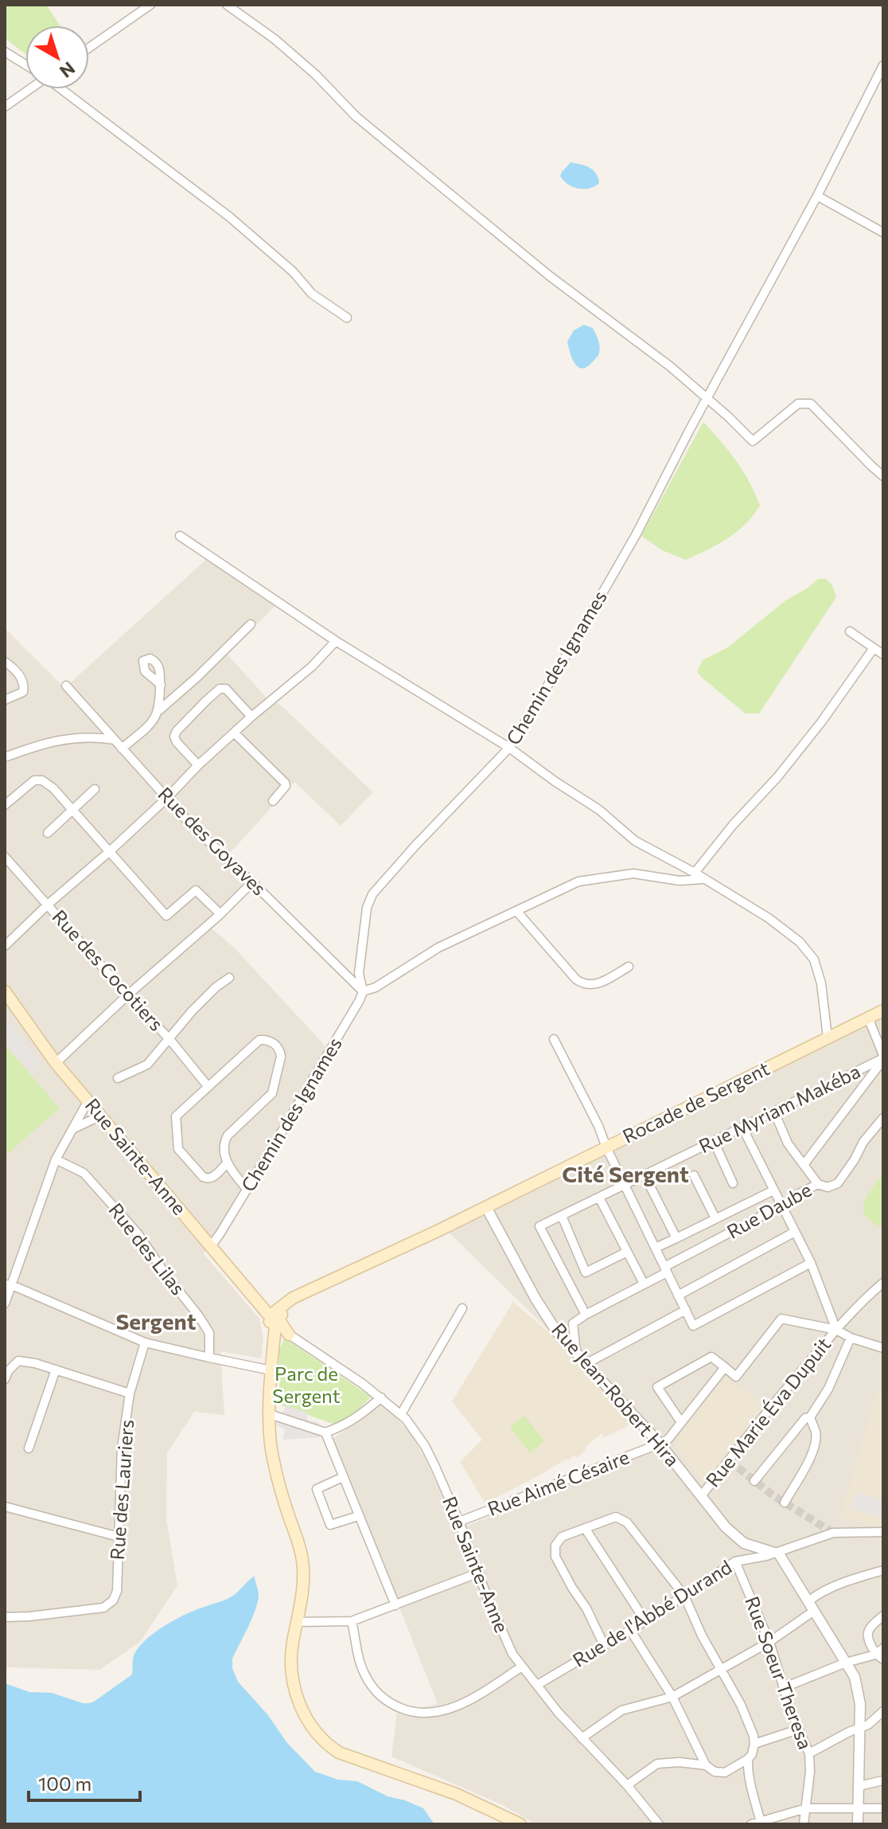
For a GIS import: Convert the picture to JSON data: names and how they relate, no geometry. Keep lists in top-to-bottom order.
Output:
{
  "streets": {
    "main road": ["Rocade de Sergent", "Rue Sainte-Anne"],
    "street": [
      "Chemin des Ignames",
      "Rue des Goyaves",
      "Rue des Cocotiers",
      "Rue Myriam Makéba",
      "Rue Daube",
      "Rue des Lilas",
      "Rue Jean-Robert Hira",
      "Rue Marie Éva Dupuit",
      "Rue Aimé Césaire",
      "Rue des Lauriers",
      "Rue de l'Abbé Durand",
      "Rue Soeur Theresa"
    ]
  },
  "crossings": [
    ["Chemin des Ignames", "Rue des Goyaves"],
    ["Chemin des Ignames", "Rue Sainte-Anne"],
    ["Rocade de Sergent", "Rue Sainte-Anne"],
    ["Rocade de Sergent", "Rue Jean-Robert Hira"],
    ["Rue Myriam Makéba", "Rue Daube"],
    ["Rue Sainte-Anne", "Rue Aimé Césaire"],
    ["Rue Sainte-Anne", "Rue de l'Abbé Durand"],
    ["Rue Jean-Robert Hira", "Rue Marie Éva Dupuit"],
    ["Rue Jean-Robert Hira", "Rue Aimé Césaire"],
    ["Rue Jean-Robert Hira", "Rue de l'Abbé Durand"],
    ["Rue de l'Abbé Durand", "Rue Soeur Theresa"]
  ],
  "districts": ["Cité Sergent", "Sergent"],
  "parks": ["Parc de Sergent"],
  "scale_bar": "100 m",
  "north": "bottom right"
}
